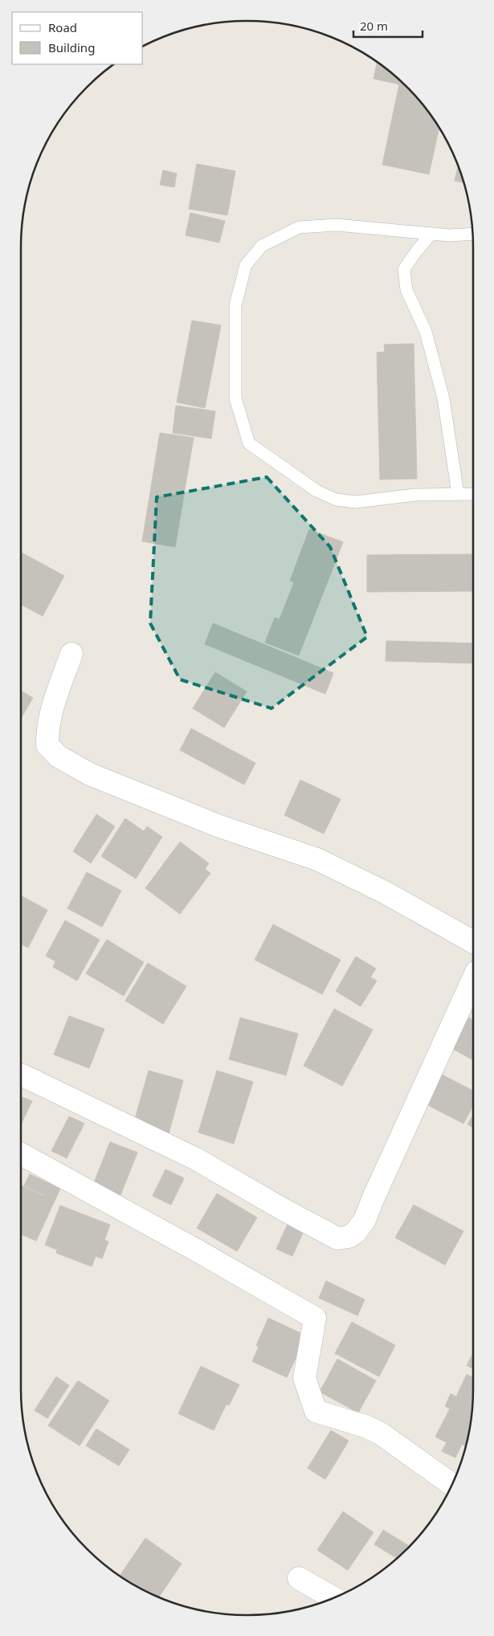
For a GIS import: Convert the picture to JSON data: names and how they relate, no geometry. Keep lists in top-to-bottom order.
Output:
{
  "legend": ["Road", "Building"],
  "scale_bar": "20 m"
}
